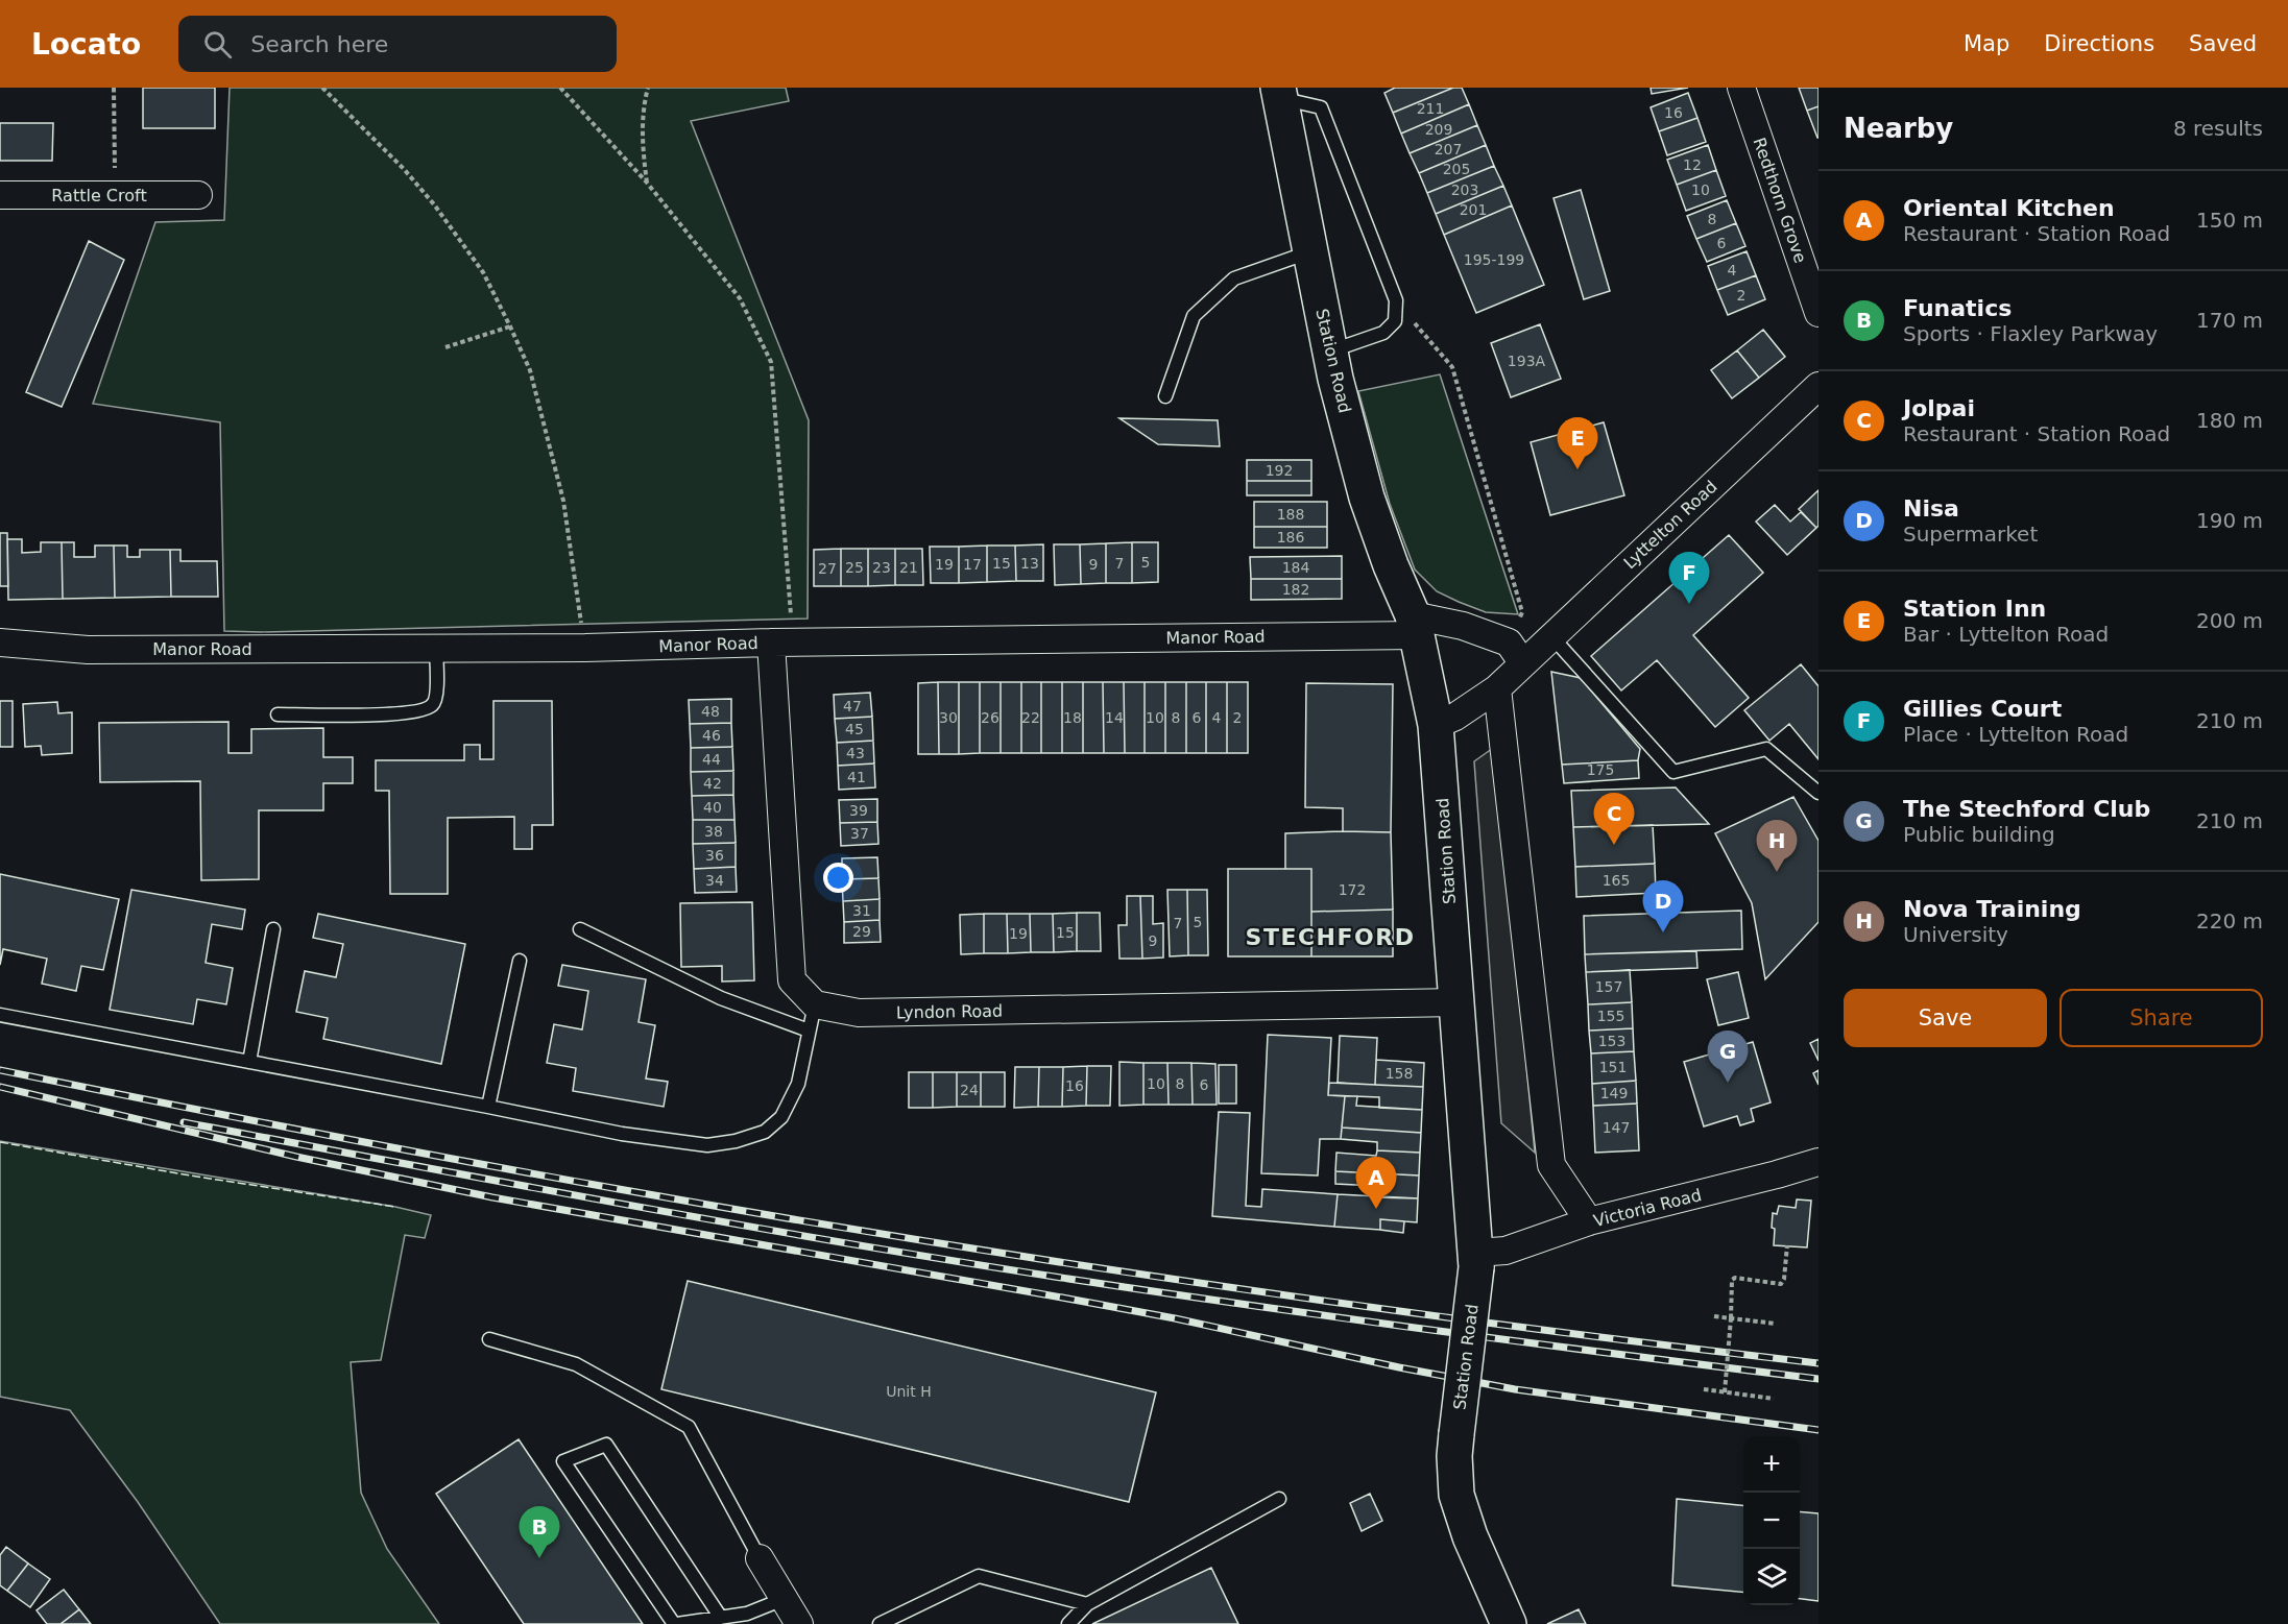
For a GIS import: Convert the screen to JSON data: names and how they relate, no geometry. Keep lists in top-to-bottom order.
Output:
{
  "streets": {
    "main road": ["Station Road"],
    "street": [
      "Rattle Croft",
      "Redthorn Grove",
      "Lyttelton Road",
      "Manor Road",
      "Lyndon Road",
      "Victoria Road"
    ]
  },
  "crossings": [
    ["Station Road", "Lyttelton Road"],
    ["Station Road", "Manor Road"],
    ["Station Road", "Lyndon Road"],
    ["Station Road", "Victoria Road"]
  ],
  "districts": ["STECHFORD"],
  "house_numbers": [
    "211",
    "16",
    "209",
    "207",
    "12",
    "205",
    "203",
    "10",
    "201",
    "8",
    "6",
    "195-199",
    "4",
    "2",
    "193A",
    "192",
    "188",
    "186",
    "5",
    "15",
    "13",
    "7",
    "19",
    "17",
    "9",
    "25",
    "23",
    "21",
    "184",
    "27",
    "182",
    "47",
    "48",
    "30",
    "26",
    "22",
    "18",
    "14",
    "10",
    "8",
    "6",
    "4",
    "2",
    "45",
    "46",
    "43",
    "44",
    "175",
    "41",
    "42",
    "40",
    "39",
    "38",
    "37",
    "36",
    "34",
    "165",
    "172",
    "31",
    "5",
    "7",
    "29",
    "15",
    "19",
    "9",
    "157",
    "155",
    "153",
    "151",
    "158",
    "10",
    "8",
    "6",
    "16",
    "24",
    "149",
    "147",
    "Unit H"
  ],
  "page": {
    "header": "Locato",
    "search": "Search here",
    "nav": ["Map", "Directions", "Saved"],
    "heading": ["Nearby", "8 results"],
    "list": [
      {
        "mark": "A",
        "name": "Oriental Kitchen",
        "note": "Restaurant · Station Road",
        "value": "150 m"
      },
      {
        "mark": "B",
        "name": "Funatics",
        "note": "Sports · Flaxley Parkway",
        "value": "170 m"
      },
      {
        "mark": "C",
        "name": "Jolpai",
        "note": "Restaurant · Station Road",
        "value": "180 m"
      },
      {
        "mark": "D",
        "name": "Nisa",
        "note": "Supermarket",
        "value": "190 m"
      },
      {
        "mark": "E",
        "name": "Station Inn",
        "note": "Bar · Lyttelton Road",
        "value": "200 m"
      },
      {
        "mark": "F",
        "name": "Gillies Court",
        "note": "Place · Lyttelton Road",
        "value": "210 m"
      },
      {
        "mark": "G",
        "name": "The Stechford Club",
        "note": "Public building",
        "value": "210 m"
      },
      {
        "mark": "H",
        "name": "Nova Training",
        "note": "University",
        "value": "220 m"
      }
    ],
    "pins": [
      "E",
      "F",
      "C",
      "H",
      "D",
      "G",
      "A",
      "B"
    ],
    "buttons": ["Save", "Share"],
    "map_buttons": ["+", "−"]
  }
}
